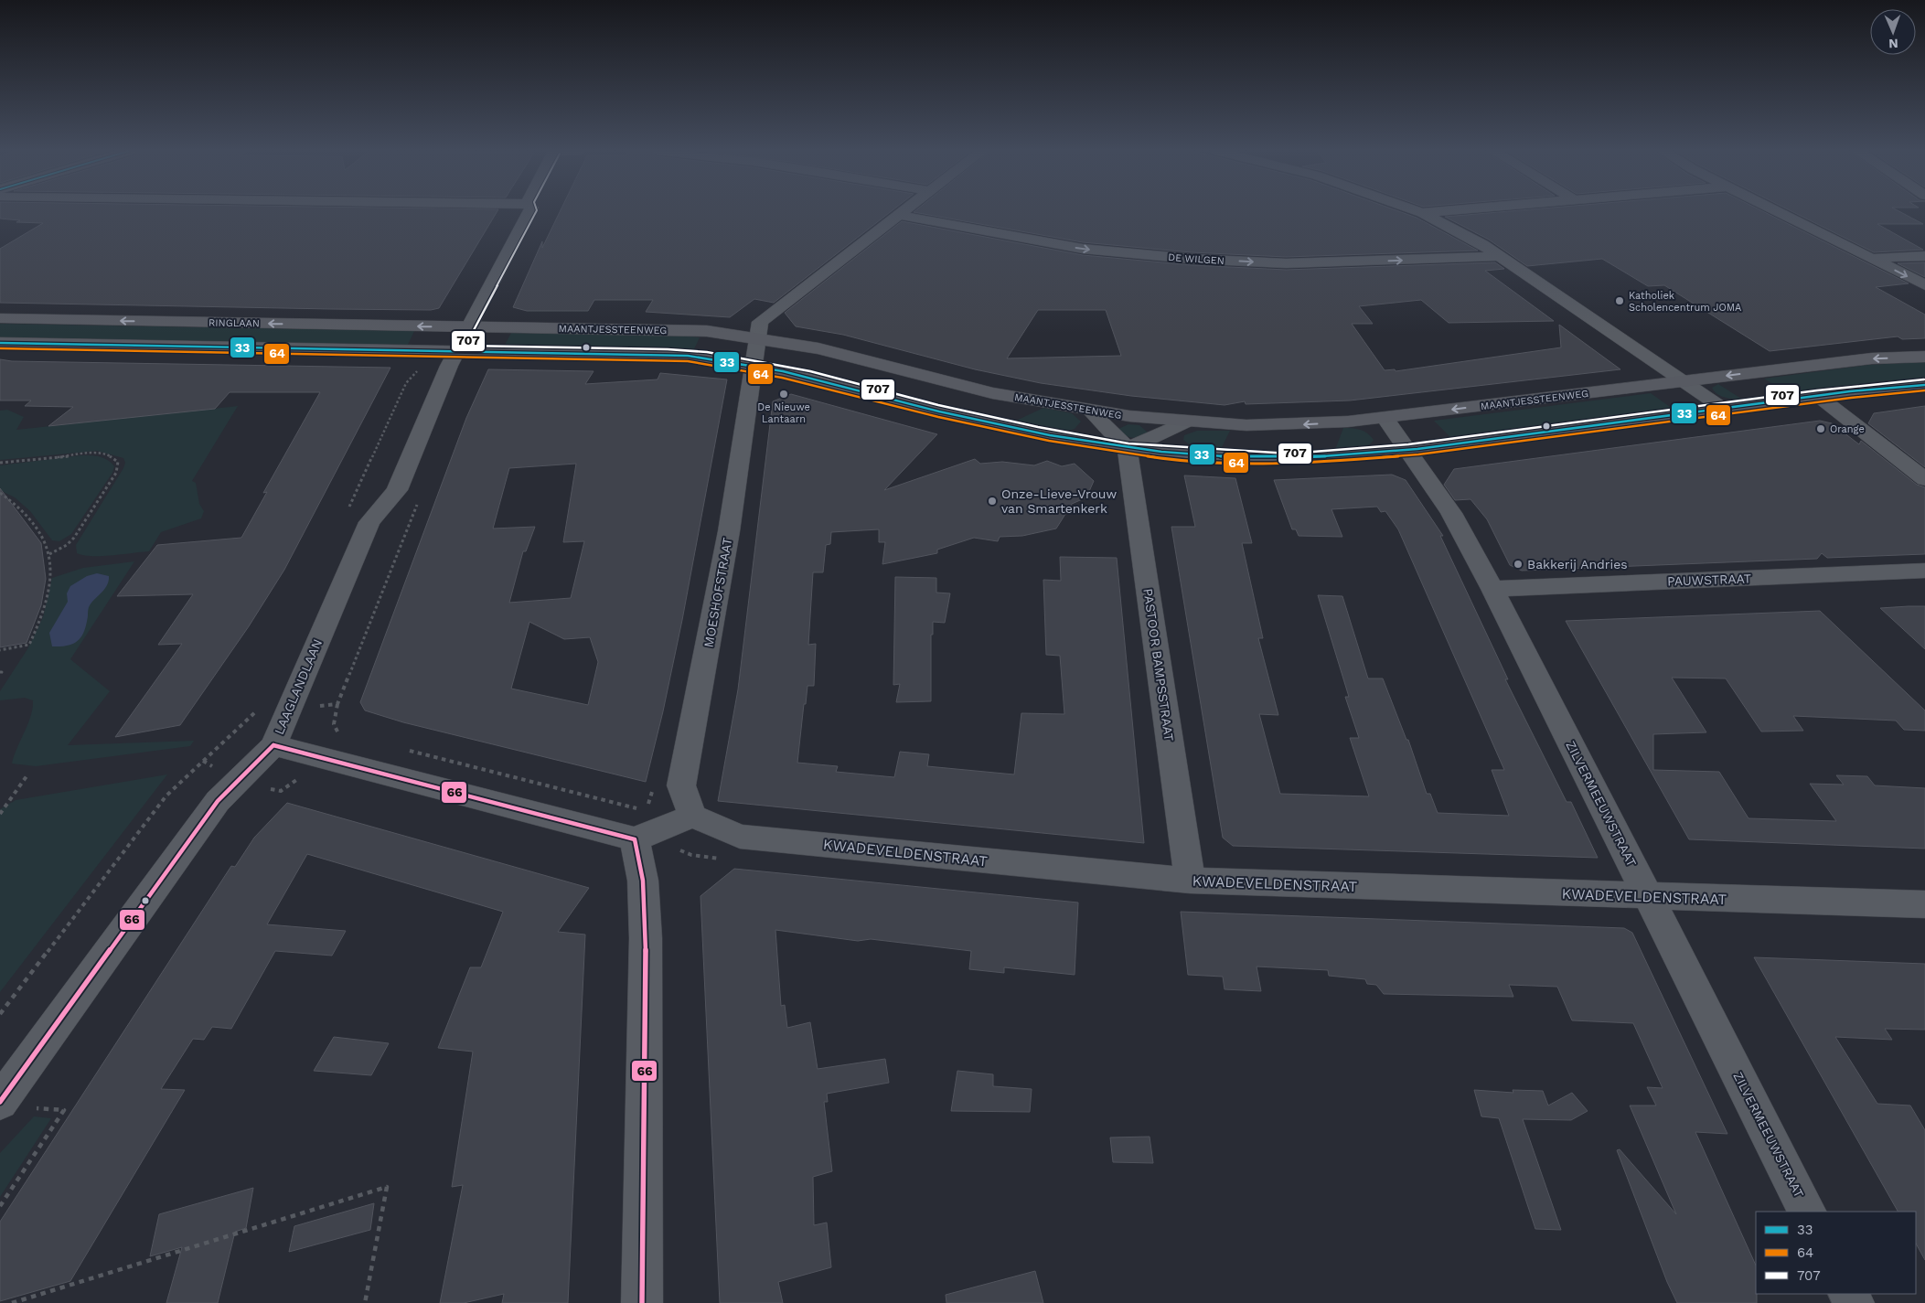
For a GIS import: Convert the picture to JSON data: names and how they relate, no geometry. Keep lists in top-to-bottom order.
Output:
{
  "streets": {
    "street": [
      "DE WILGEN",
      "RINGLAAN",
      "MAANTJESSTEENWEG",
      "PAUWSTRAAT",
      "MOESHOFSTRAAT",
      "PASTOOR BAMPSSTRAAT",
      "LAAGLANDLAAN",
      "ZILVERMEEUWSTRAAT",
      "KWADEVELDENSTRAAT"
    ]
  },
  "crossings": [
    ["RINGLAAN", "MAANTJESSTEENWEG"],
    ["RINGLAAN", "LAAGLANDLAAN"],
    ["MAANTJESSTEENWEG", "MOESHOFSTRAAT"],
    ["MAANTJESSTEENWEG", "PASTOOR BAMPSSTRAAT"],
    ["MAANTJESSTEENWEG", "LAAGLANDLAAN"],
    ["MAANTJESSTEENWEG", "ZILVERMEEUWSTRAAT"],
    ["PAUWSTRAAT", "ZILVERMEEUWSTRAAT"],
    ["MOESHOFSTRAAT", "KWADEVELDENSTRAAT"],
    ["PASTOOR BAMPSSTRAAT", "KWADEVELDENSTRAAT"],
    ["ZILVERMEEUWSTRAAT", "KWADEVELDENSTRAAT"]
  ],
  "one_way": ["DE WILGEN"],
  "places": [
    "Katholiek Scholencentrum JOMA",
    "De Nieuwe Lantaarn",
    "Orange",
    "Onze-Lieve-Vrouw van Smartenkerk",
    "Bakkerij Andries"
  ],
  "lines": [
    "transit line 707",
    "transit line 33",
    "transit line 64",
    "transit line 66"
  ],
  "legend": ["33", "64", "707"],
  "north": "bottom"
}
